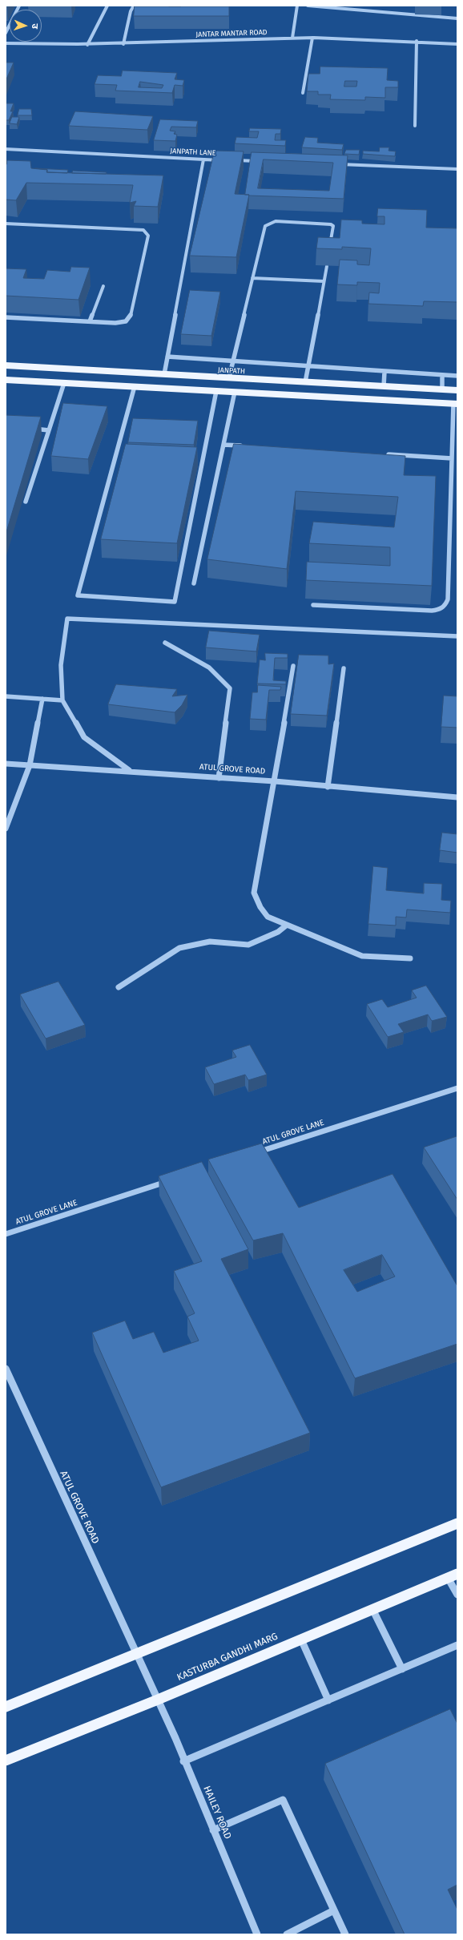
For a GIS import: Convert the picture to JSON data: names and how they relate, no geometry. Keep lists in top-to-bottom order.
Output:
{
  "streets": {
    "main road": ["JANPATH", "KASTURBA GANDHI MARG"],
    "street": [
      "JANTAR MANTAR ROAD",
      "JANPATH LANE",
      "ATUL GROVE ROAD",
      "ATUL GROVE LANE",
      "HAILEY ROAD"
    ]
  },
  "crossings": [
    ["ATUL GROVE ROAD", "KASTURBA GANDHI MARG"],
    ["ATUL GROVE ROAD", "HAILEY ROAD"],
    ["KASTURBA GANDHI MARG", "HAILEY ROAD"]
  ],
  "north": "right"
}
